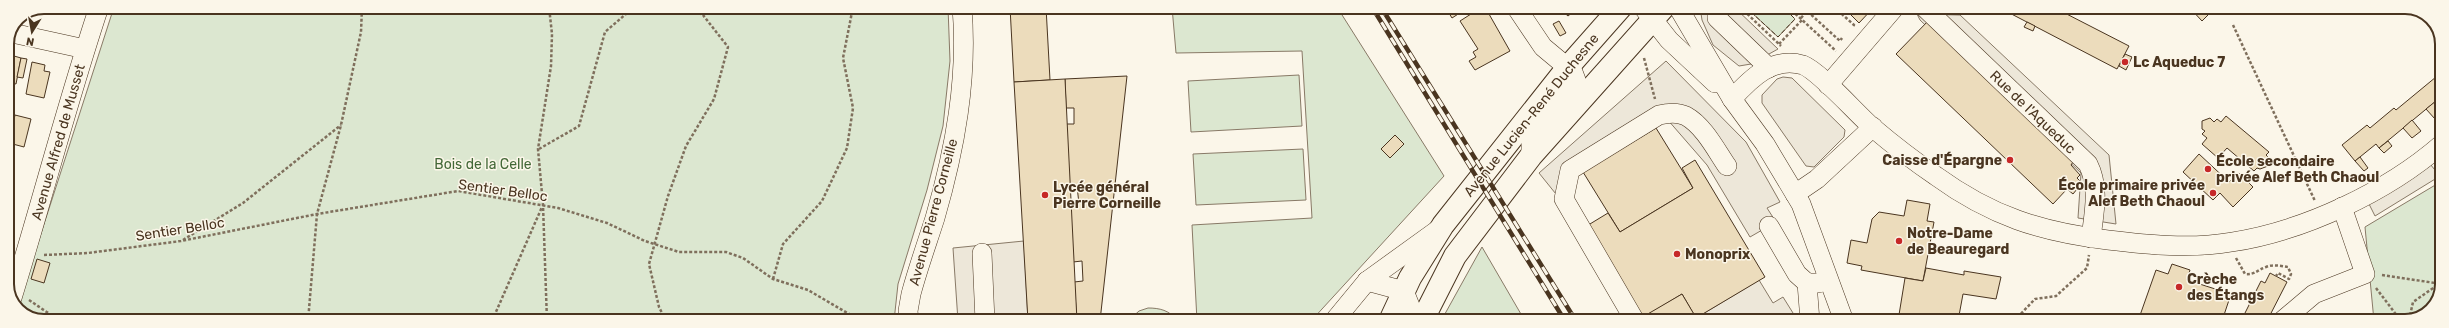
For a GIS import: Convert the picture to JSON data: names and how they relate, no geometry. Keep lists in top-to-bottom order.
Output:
{
  "streets": {
    "main road": ["Avenue Lucien-René Duchesne"],
    "street": ["Rue de l'Aqueduc", "Avenue Alfred de Musset", "Avenue Pierre Corneille"],
    "path": ["Sentier Belloc"]
  },
  "crossings": [
    ["Avenue Alfred de Musset", "Sentier Belloc"]
  ],
  "parks": ["Bois de la Celle"],
  "places": [
    "Lc Aqueduc 7",
    "Caisse d'Épargne",
    "École secondaire privée Alef Beth Chaoul",
    "École primaire privée Alef Beth Chaoul",
    "Lycée général Pierre Corneille",
    "Notre-Dame de Beauregard",
    "Monoprix",
    "Crèche des Étangs"
  ],
  "north": "bottom"
}
